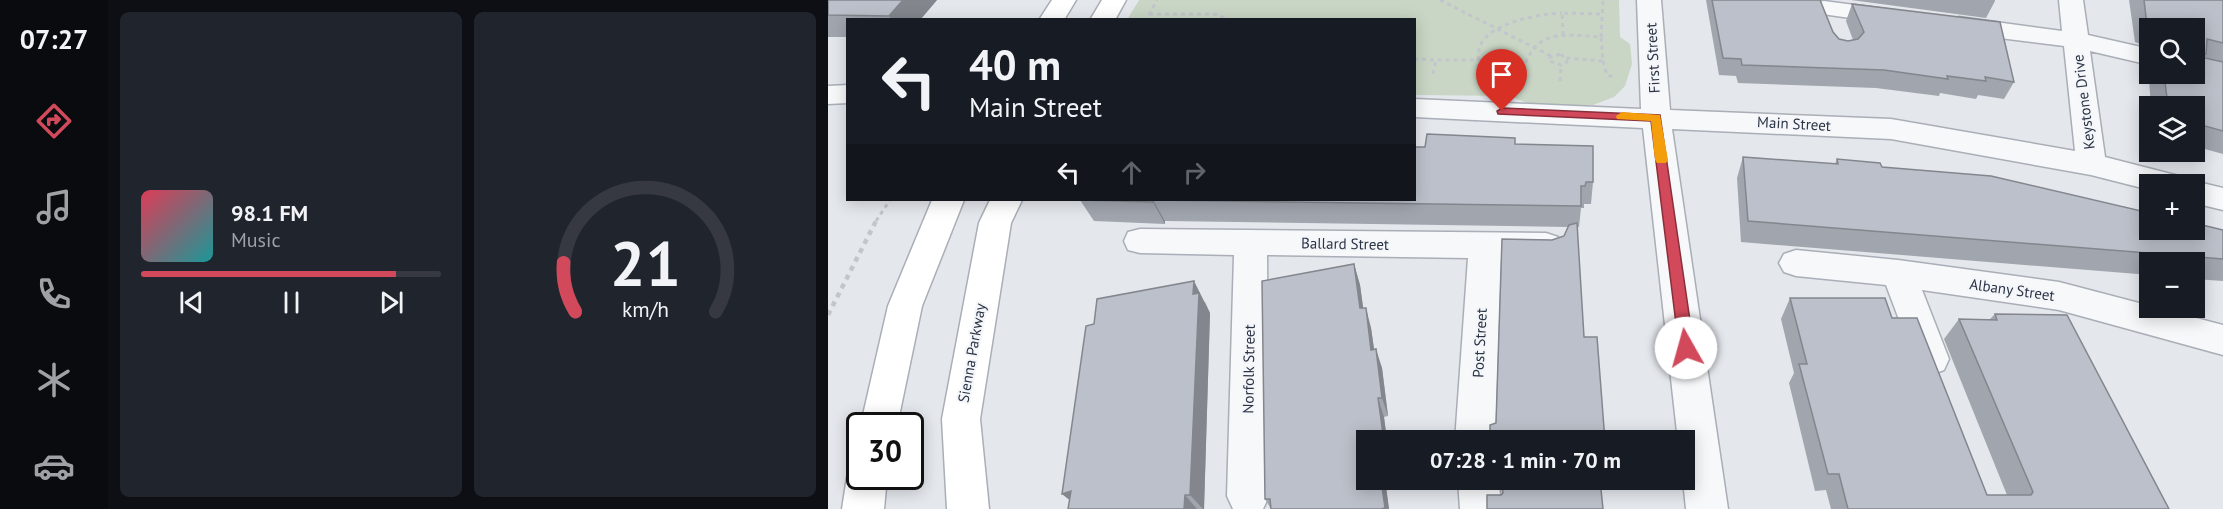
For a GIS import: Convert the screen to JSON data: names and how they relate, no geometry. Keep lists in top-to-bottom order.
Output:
{
  "streets": {
    "main road": ["Sienna Parkway"],
    "street": [
      "First Street",
      "Keystone Drive",
      "Main Street",
      "Ballard Street",
      "Albany Street",
      "Post Street",
      "Norfolk Street"
    ]
  },
  "crossings": [
    ["First Street", "Main Street"],
    ["Keystone Drive", "Main Street"],
    ["Ballard Street", "Post Street"],
    ["Ballard Street", "Norfolk Street"]
  ],
  "page": {
    "tabs": "07:27",
    "map_buttons": ["+", "−"],
    "turn": ["40 m", "Main Street"],
    "song": ["98.1 FM", "Music"],
    "limit": "30",
    "trip": "07:28 · 1 min · 70 m",
    "gauge": ["21", "km/h"]
  }
}
